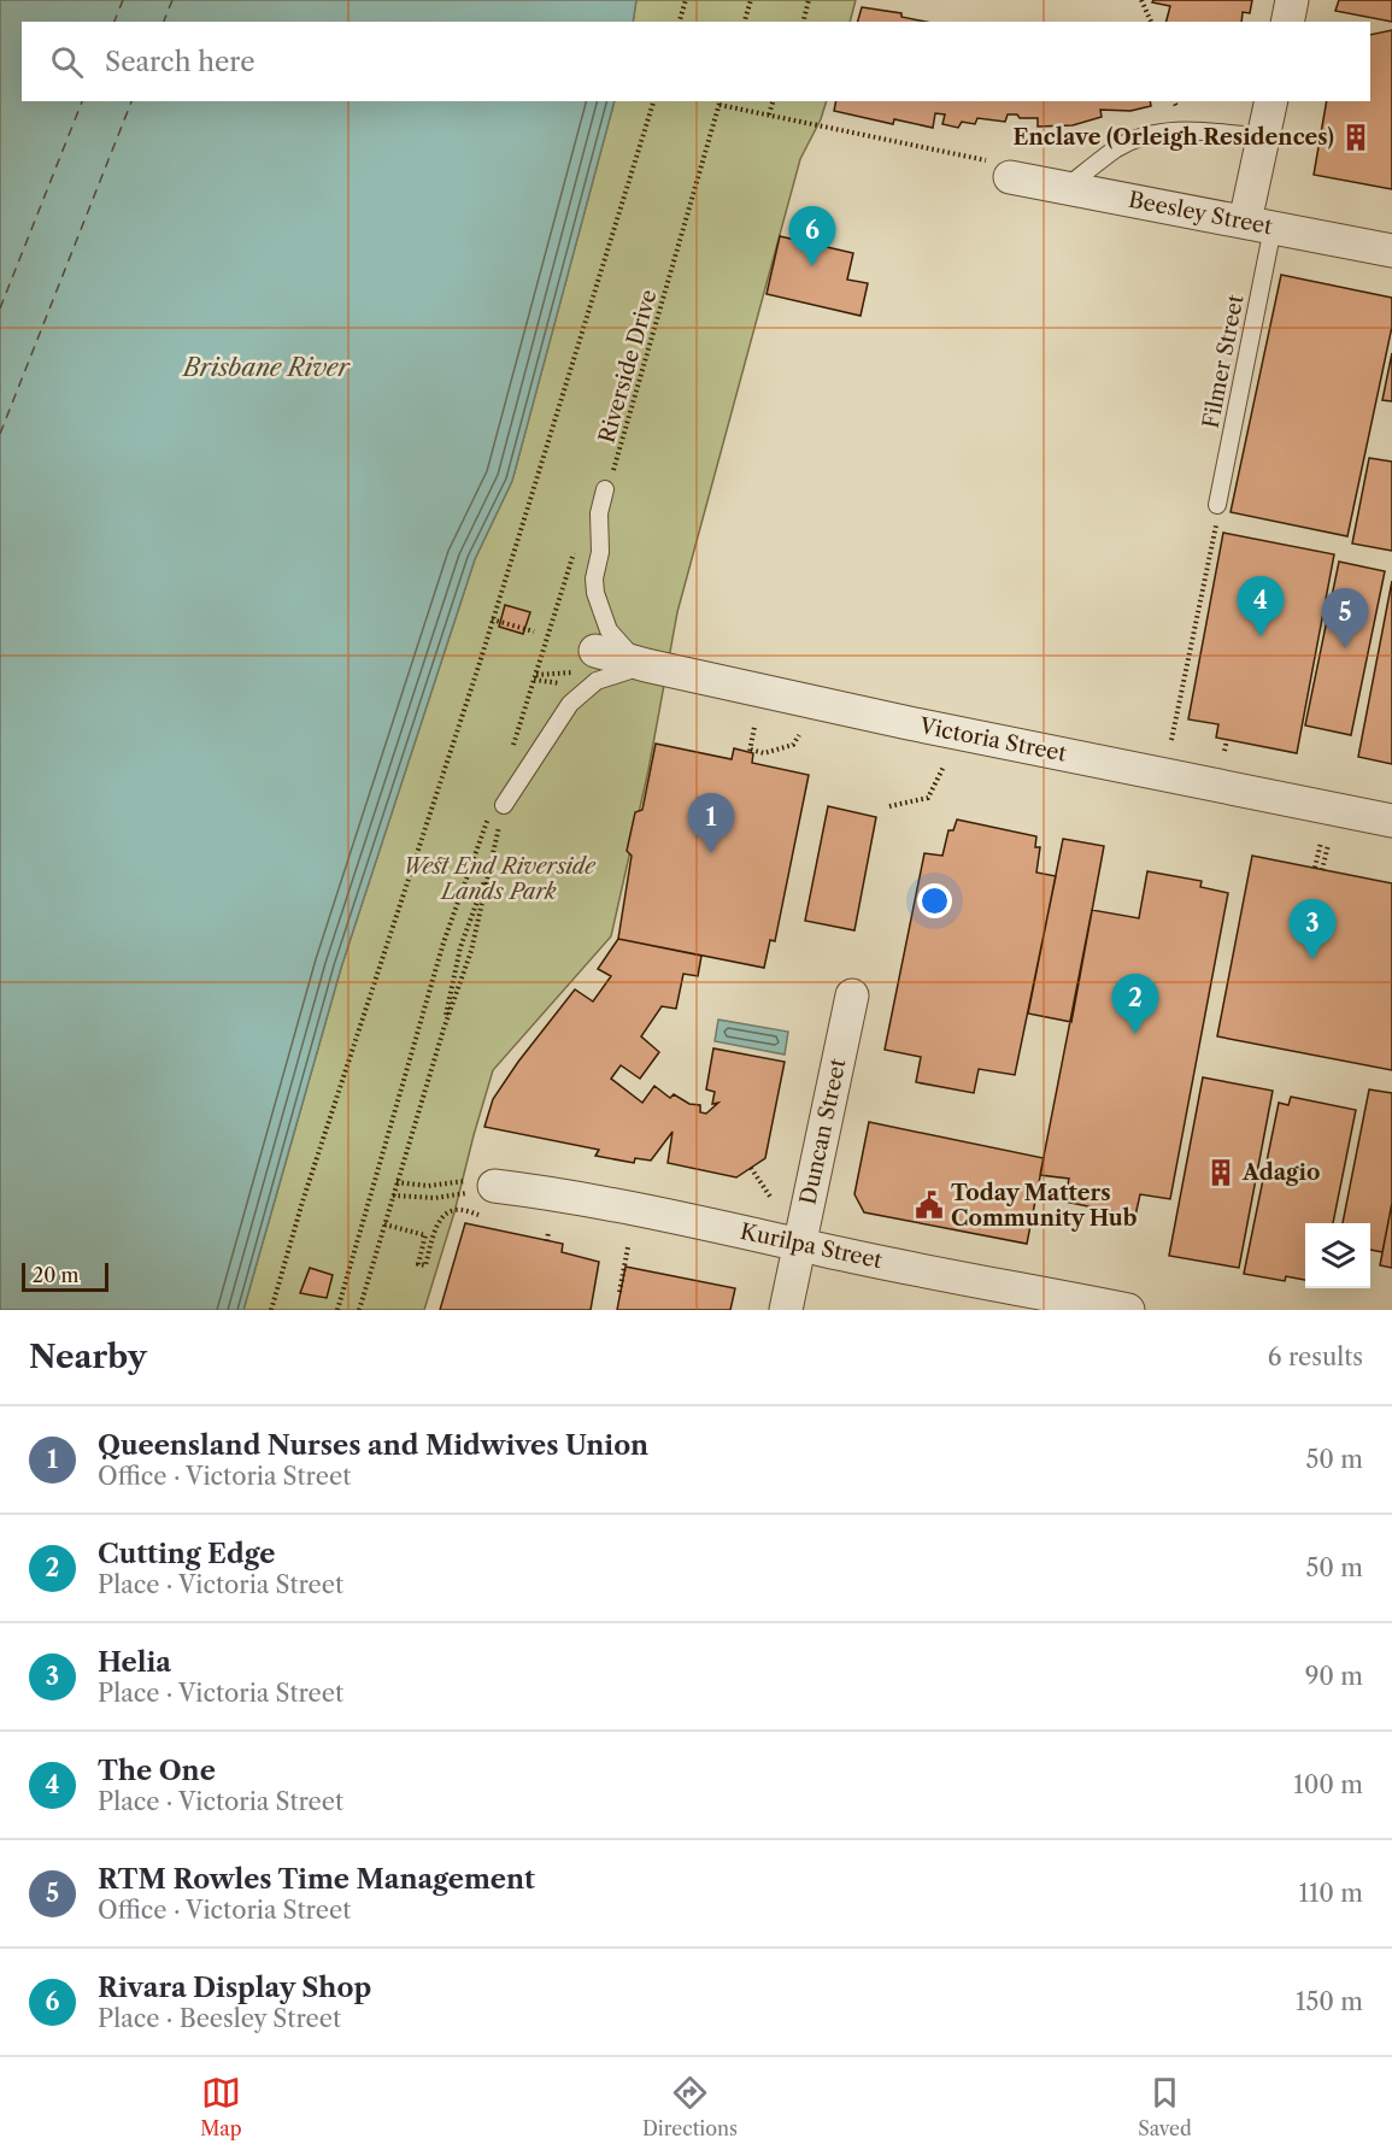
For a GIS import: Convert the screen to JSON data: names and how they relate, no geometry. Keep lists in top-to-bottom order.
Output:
{
  "streets": {
    "street": [
      "Beesley Street",
      "Victoria Street",
      "Duncan Street",
      "Kurilpa Street"
    ],
    "lane": ["Filmer Street"],
    "path": ["Riverside Drive"]
  },
  "crossings": [
    ["Beesley Street", "Filmer Street"],
    ["Duncan Street", "Kurilpa Street"]
  ],
  "water": ["Brisbane River"],
  "parks": ["West End Riverside Lands Park"],
  "places": {
    "building": ["Enclave (Orleigh Residences)", "Adagio"],
    "public building": ["Today Matters Community Hub"]
  },
  "scale_bar": "20 m",
  "page": {
    "search": "Search here",
    "pins": [
      "6",
      "4",
      "5",
      "1",
      "3",
      "2"
    ],
    "scale": "20 m",
    "heading": ["Nearby", "6 results"],
    "list": [
      {
        "mark": "1",
        "name": "Queensland Nurses and Midwives Union",
        "note": "Office · Victoria Street",
        "value": "50 m"
      },
      {
        "mark": "2",
        "name": "Cutting Edge",
        "note": "Place · Victoria Street",
        "value": "50 m"
      },
      {
        "mark": "3",
        "name": "Helia",
        "note": "Place · Victoria Street",
        "value": "90 m"
      },
      {
        "mark": "4",
        "name": "The One",
        "note": "Place · Victoria Street",
        "value": "100 m"
      },
      {
        "mark": "5",
        "name": "RTM Rowles Time Management",
        "note": "Office · Victoria Street",
        "value": "110 m"
      },
      {
        "mark": "6",
        "name": "Rivara Display Shop",
        "note": "Place · Beesley Street",
        "value": "150 m"
      }
    ],
    "nav": ["Map", "Directions", "Saved"]
  }
}
